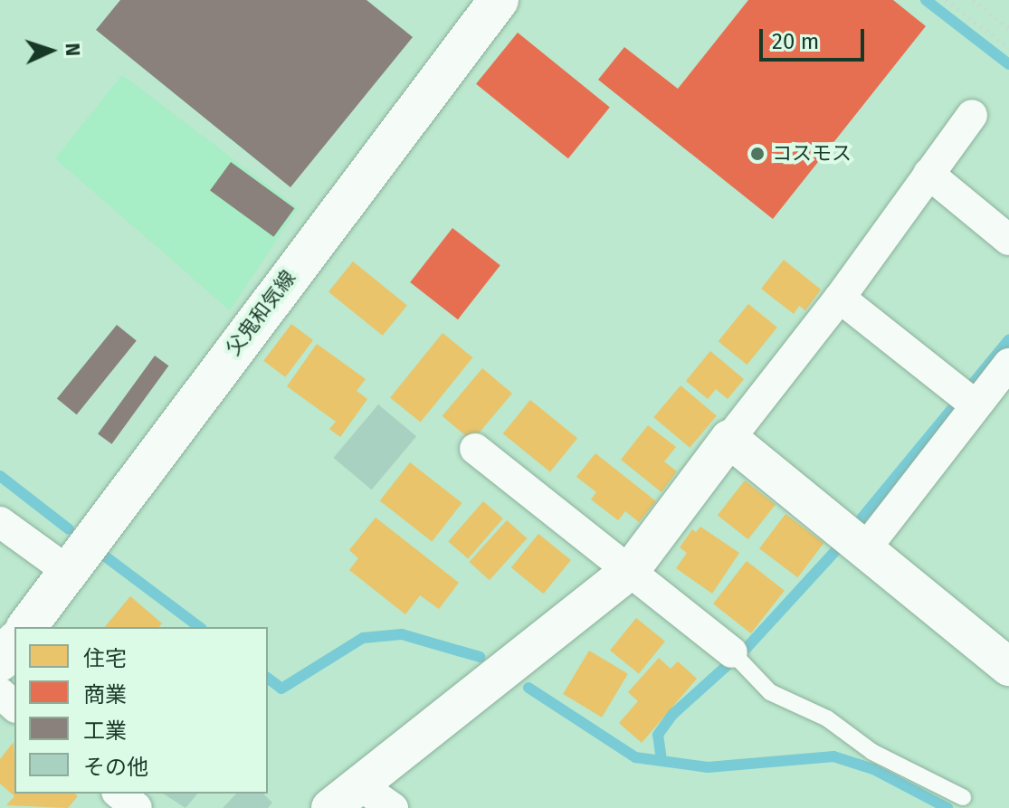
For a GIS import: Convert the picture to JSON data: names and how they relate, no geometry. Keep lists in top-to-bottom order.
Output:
{
  "streets": {
    "main road": ["父鬼和気線"]
  },
  "places": ["コスモス"],
  "legend": [
    "住宅",
    "商業",
    "工業",
    "その他"
  ],
  "scale_bar": "20 m",
  "north": "right"
}
